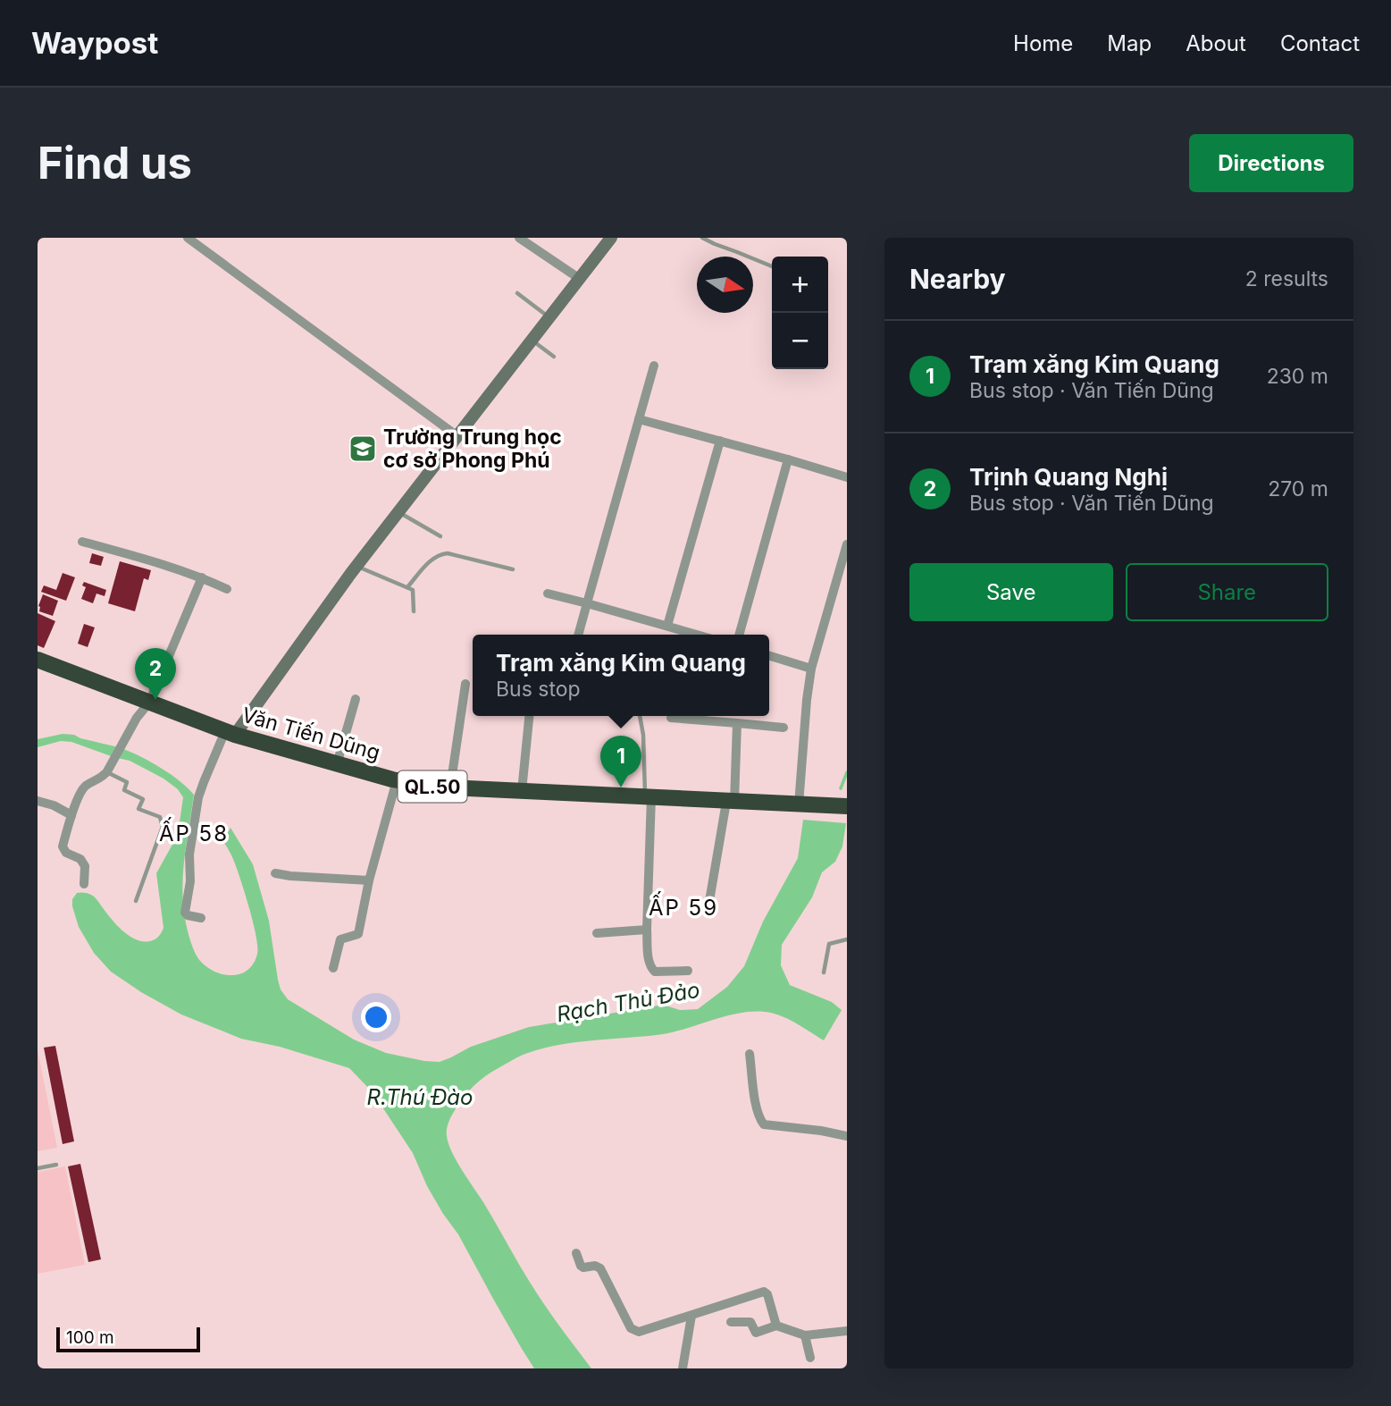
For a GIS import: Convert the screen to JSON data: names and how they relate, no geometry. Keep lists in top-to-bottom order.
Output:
{
  "streets": {
    "highway": ["Văn Tiến Dũng", "QL.50"]
  },
  "districts": ["ẤP 58", "ẤP 59"],
  "water": ["Rạch Thủ Đảo", "R.Thú Đào"],
  "places": {
    "school or university": ["Trường Trung học cơ sở Phong Phú"]
  },
  "scale_bar": "100 m",
  "north": "right",
  "page": {
    "header": "Waypost",
    "nav": [
      "Home",
      "Map",
      "About",
      "Contact"
    ],
    "buttons": [
      "Directions",
      ["Save", "Share"]
    ],
    "title": "Find us",
    "heading": ["Nearby", "2 results"],
    "map_buttons": ["+", "−"],
    "list": [
      {
        "mark": "1",
        "name": "Trạm xăng Kim Quang",
        "note": "Bus stop · Văn Tiến Dũng",
        "value": "230 m"
      },
      {
        "mark": "2",
        "name": "Trịnh Quang Nghị",
        "note": "Bus stop · Văn Tiến Dũng",
        "value": "270 m"
      }
    ],
    "popup": ["Trạm xăng Kim Quang", "Bus stop"],
    "pins": ["2", "1"],
    "scale": "100 m"
  }
}
